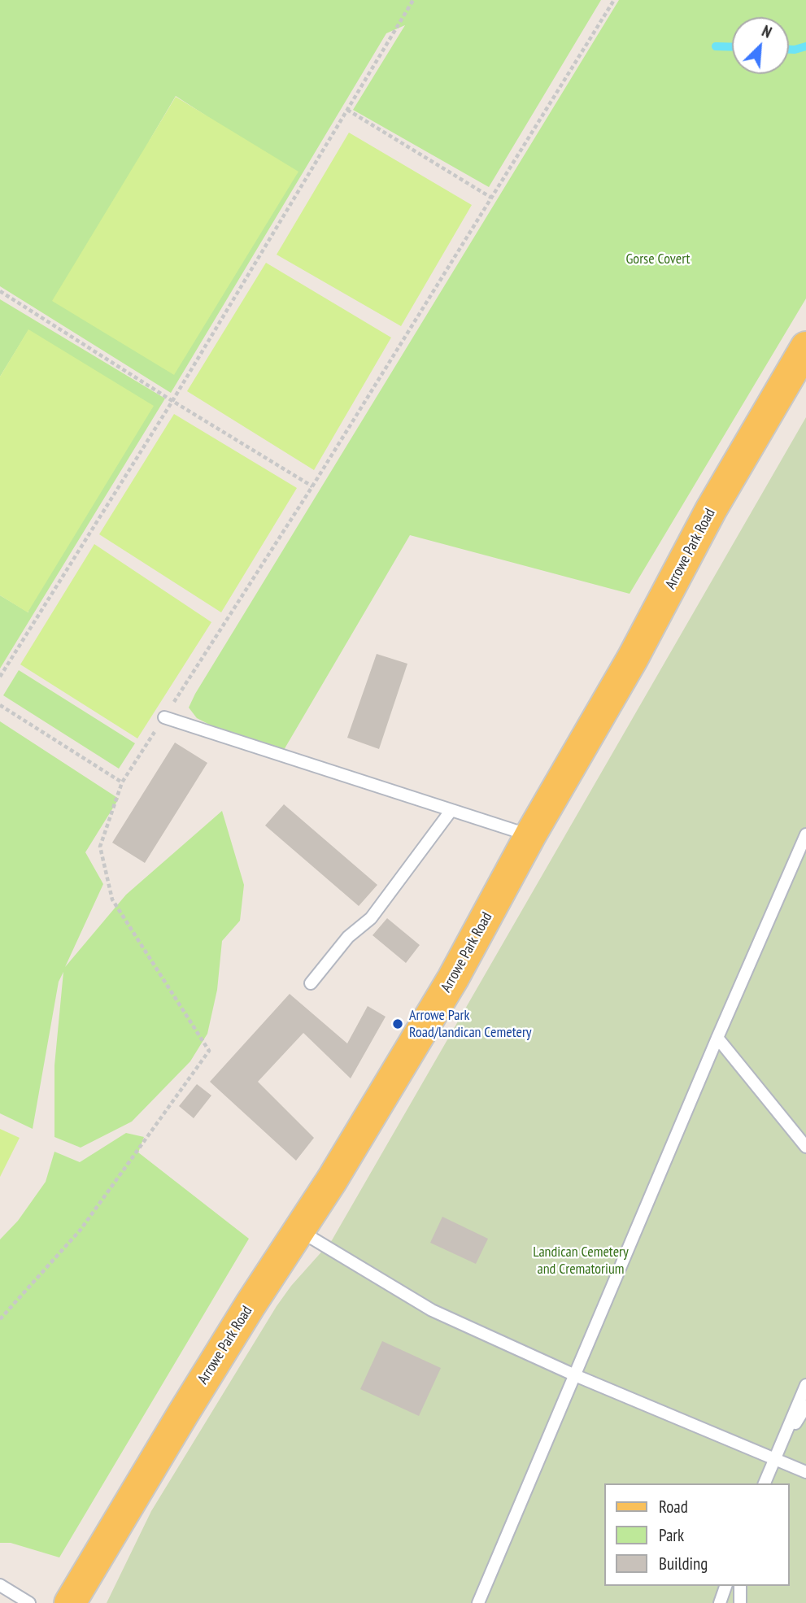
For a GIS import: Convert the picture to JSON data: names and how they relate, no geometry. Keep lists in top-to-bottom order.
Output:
{
  "streets": {
    "main road": ["Arrowe Park Road"]
  },
  "parks": ["Gorse Covert", "Landican Cemetery and Crematorium"],
  "places": ["Arrowe Park Road/landican Cemetery"],
  "legend": ["Road", "Park", "Building"],
  "north": "top right"
}
